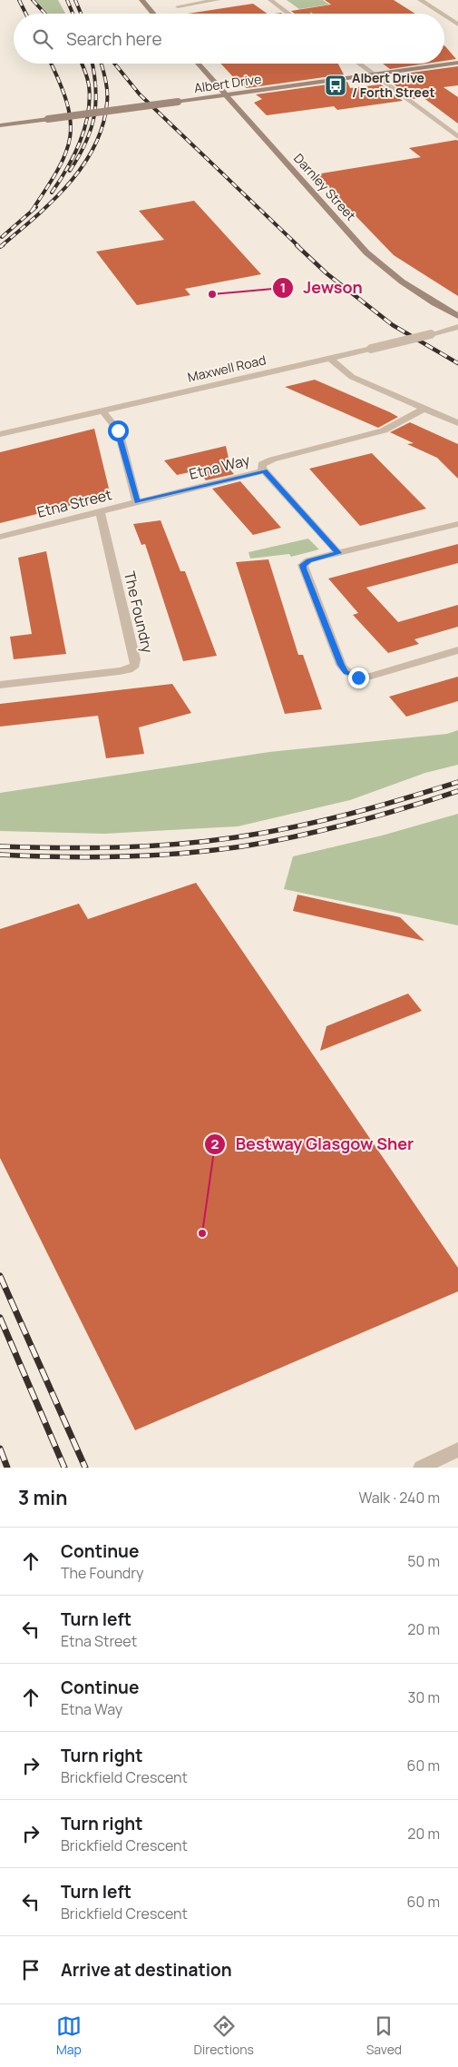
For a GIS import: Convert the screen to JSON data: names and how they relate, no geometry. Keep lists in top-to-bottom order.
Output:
{
  "streets": {
    "street": [
      "Albert Drive",
      "Darnley Street",
      "Maxwell Road",
      "Etna Way",
      "Etna Street",
      "The Foundry"
    ]
  },
  "crossings": [
    ["Albert Drive", "Darnley Street"],
    ["Etna Way", "Etna Street"],
    ["Etna Street", "The Foundry"]
  ],
  "places": {
    "bus stop": ["Albert Drive / Forth Street"],
    "other": ["Jewson", "Bestway Glasgow Sher"]
  },
  "page": {
    "search": "Search here",
    "heading": ["3 min", "Walk · 240 m"],
    "list": [
      ["Continue", "The Foundry", "50 m"],
      ["Turn left", "Etna Street", "20 m"],
      ["Continue", "Etna Way", "30 m"],
      ["Turn right", "Brickfield Crescent", "60 m"],
      ["Turn right", "Brickfield Crescent", "20 m"],
      ["Turn left", "Brickfield Crescent", "60 m"],
      "Arrive at destination"
    ],
    "nav": ["Map", "Directions", "Saved"]
  }
}
